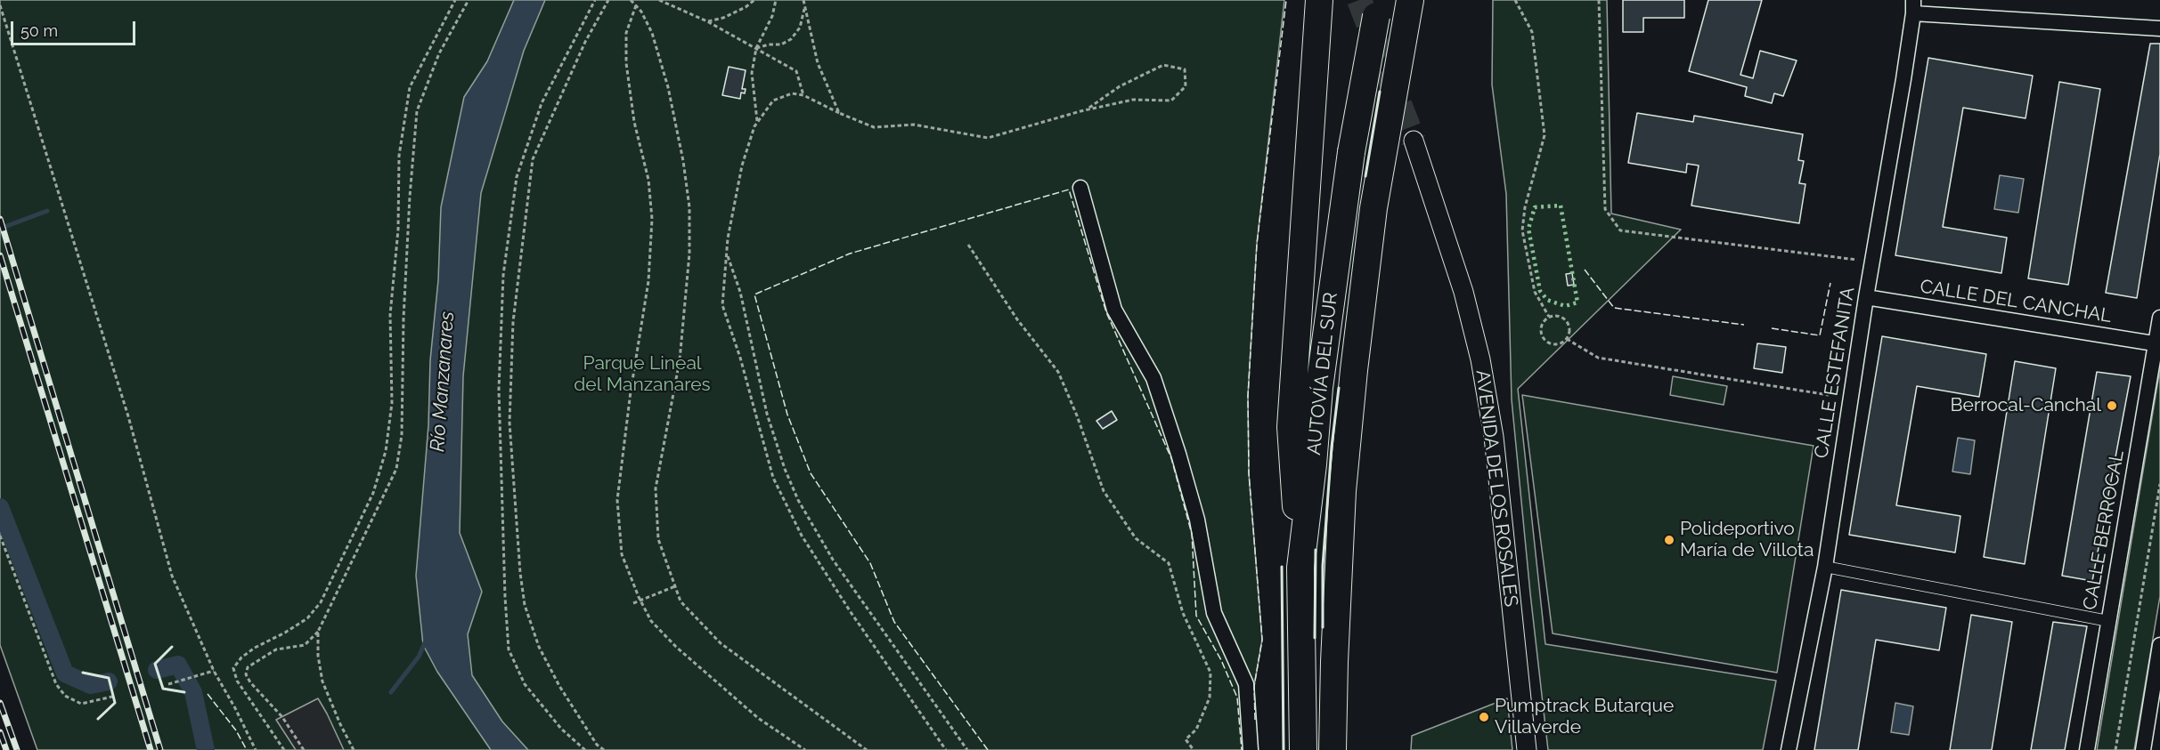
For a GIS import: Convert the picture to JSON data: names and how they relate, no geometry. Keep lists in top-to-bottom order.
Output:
{
  "streets": {
    "highway": ["AUTOVÍA DEL SUR"],
    "street": [
      "CALLE DEL CANCHAL",
      "CALLE ESTEFANITA",
      "AVENIDA DE LOS ROSALES",
      "CALLE BERROCAL"
    ]
  },
  "crossings": [
    ["CALLE DEL CANCHAL", "CALLE ESTEFANITA"],
    ["CALLE DEL CANCHAL", "CALLE BERROCAL"]
  ],
  "water": ["Río Manzanares"],
  "parks": ["Parque Lineal del Manzanares"],
  "places": ["Berrocal-Canchal", "Polideportivo María de Villota", "Pumptrack Butarque Villaverde"],
  "scale_bar": "50 m"
}
